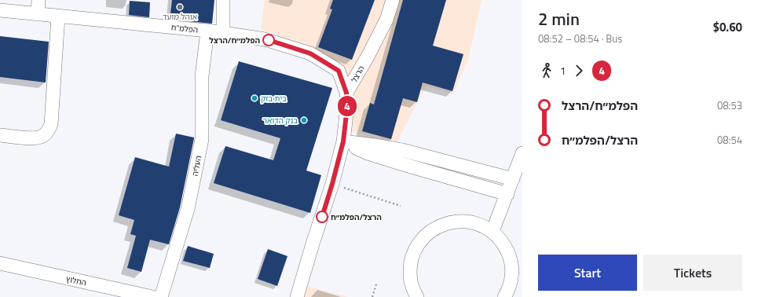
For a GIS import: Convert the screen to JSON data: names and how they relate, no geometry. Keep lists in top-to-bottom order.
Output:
{
  "streets": {
    "street": [
      "הפלמ\"ח",
      "הרצל",
      "העליה",
      "החלוץ"
    ]
  },
  "crossings": [
    ["הפלמ\"ח", "הרצל"],
    ["הפלמ\"ח", "העליה"]
  ],
  "places": [
    "אוהל מועד",
    "הפלמ״ח/הרצל",
    "בית בזק",
    "בנק הדואר",
    "הרצל/הפלמ״ח"
  ],
  "lines": ["bus line 4"],
  "page": {
    "on_map": "4",
    "heading": ["2 min", "08:52 – 08:54 · Bus", "$0.60"],
    "legs": ["1", "4"],
    "list": [
      {
        "name": "הפלמ״ח/הרצל",
        "value": "08:53"
      },
      {
        "name": "הרצל/הפלמ״ח",
        "value": "08:54"
      }
    ],
    "buttons": ["Start", "Tickets"]
  }
}
